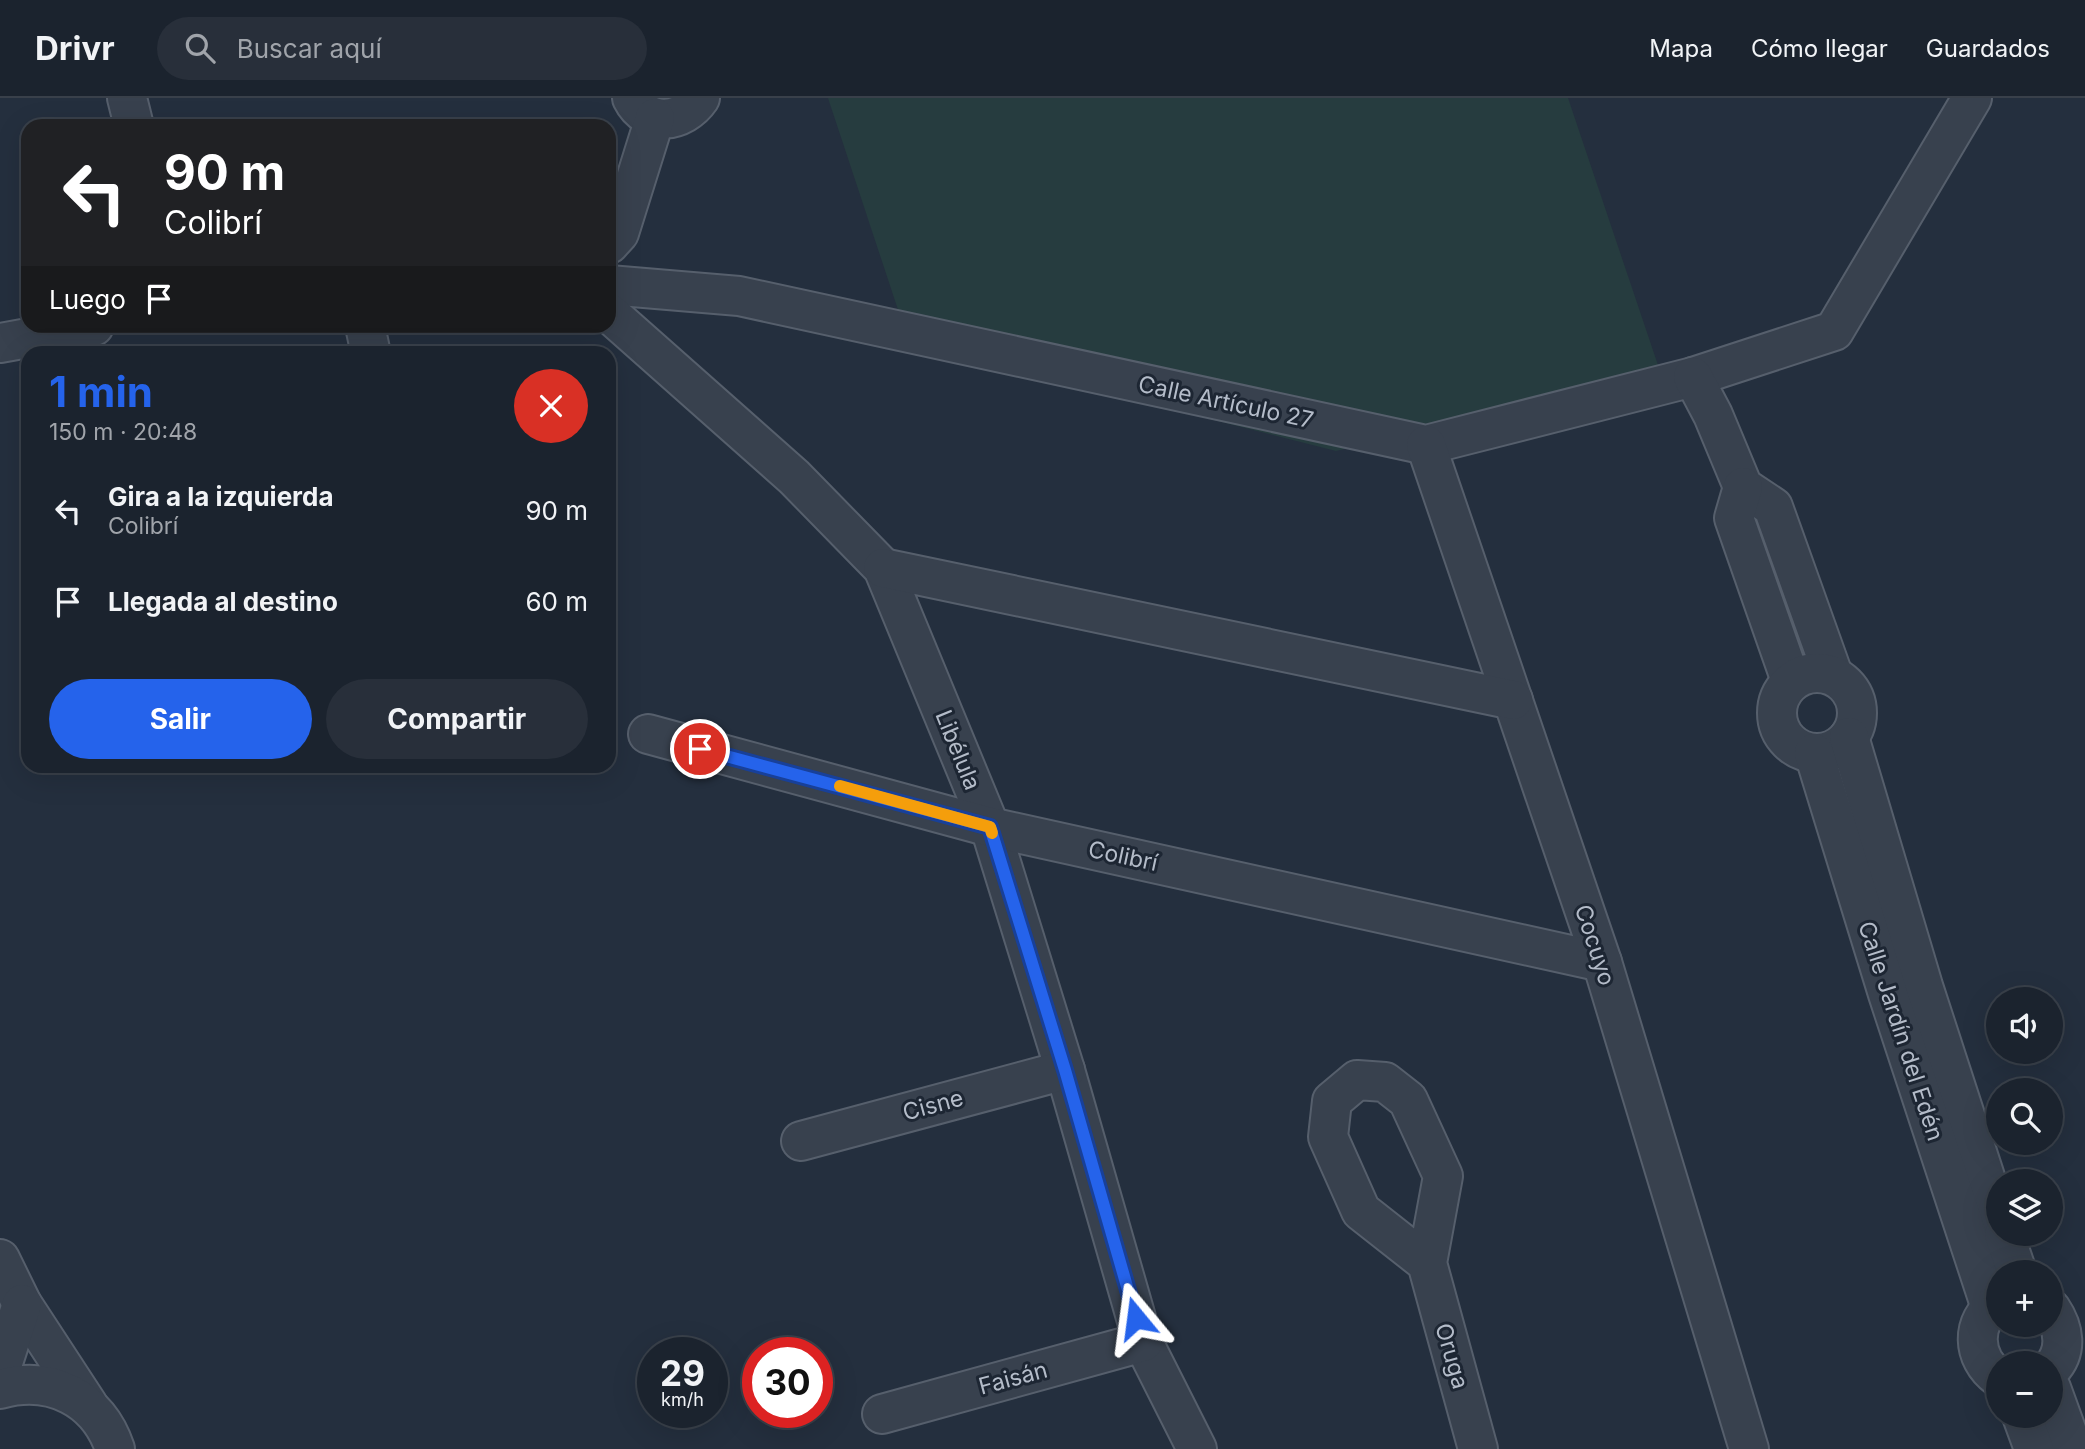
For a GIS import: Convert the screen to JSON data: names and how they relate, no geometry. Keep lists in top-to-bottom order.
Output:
{
  "streets": {
    "street": [
      "Calle Artículo 27",
      "Libélula",
      "Colibrí",
      "Cocuyo",
      "Calle Jardín del Edén",
      "Cisne",
      "Oruga",
      "Faisán"
    ]
  },
  "crossings": [
    ["Calle Artículo 27", "Cocuyo"],
    ["Libélula", "Colibrí"],
    ["Libélula", "Cisne"],
    ["Libélula", "Faisán"],
    ["Colibrí", "Cocuyo"]
  ],
  "page": {
    "header": "Drivr",
    "search": "Buscar aquí",
    "nav": ["Mapa", "Cómo llegar", "Guardados"],
    "turn": ["90 m", "Colibrí"],
    "then": "Luego",
    "heading": ["1 min", "150 m · 20:48"],
    "list": [
      {
        "name": "Gira a la izquierda",
        "note": "Colibrí",
        "value": "90 m"
      },
      {
        "name": "Llegada al destino",
        "value": "60 m"
      }
    ],
    "buttons": ["Salir", "Compartir"],
    "map_buttons": ["+", "−"],
    "speed": "29 km/h",
    "limit": "30"
  }
}
